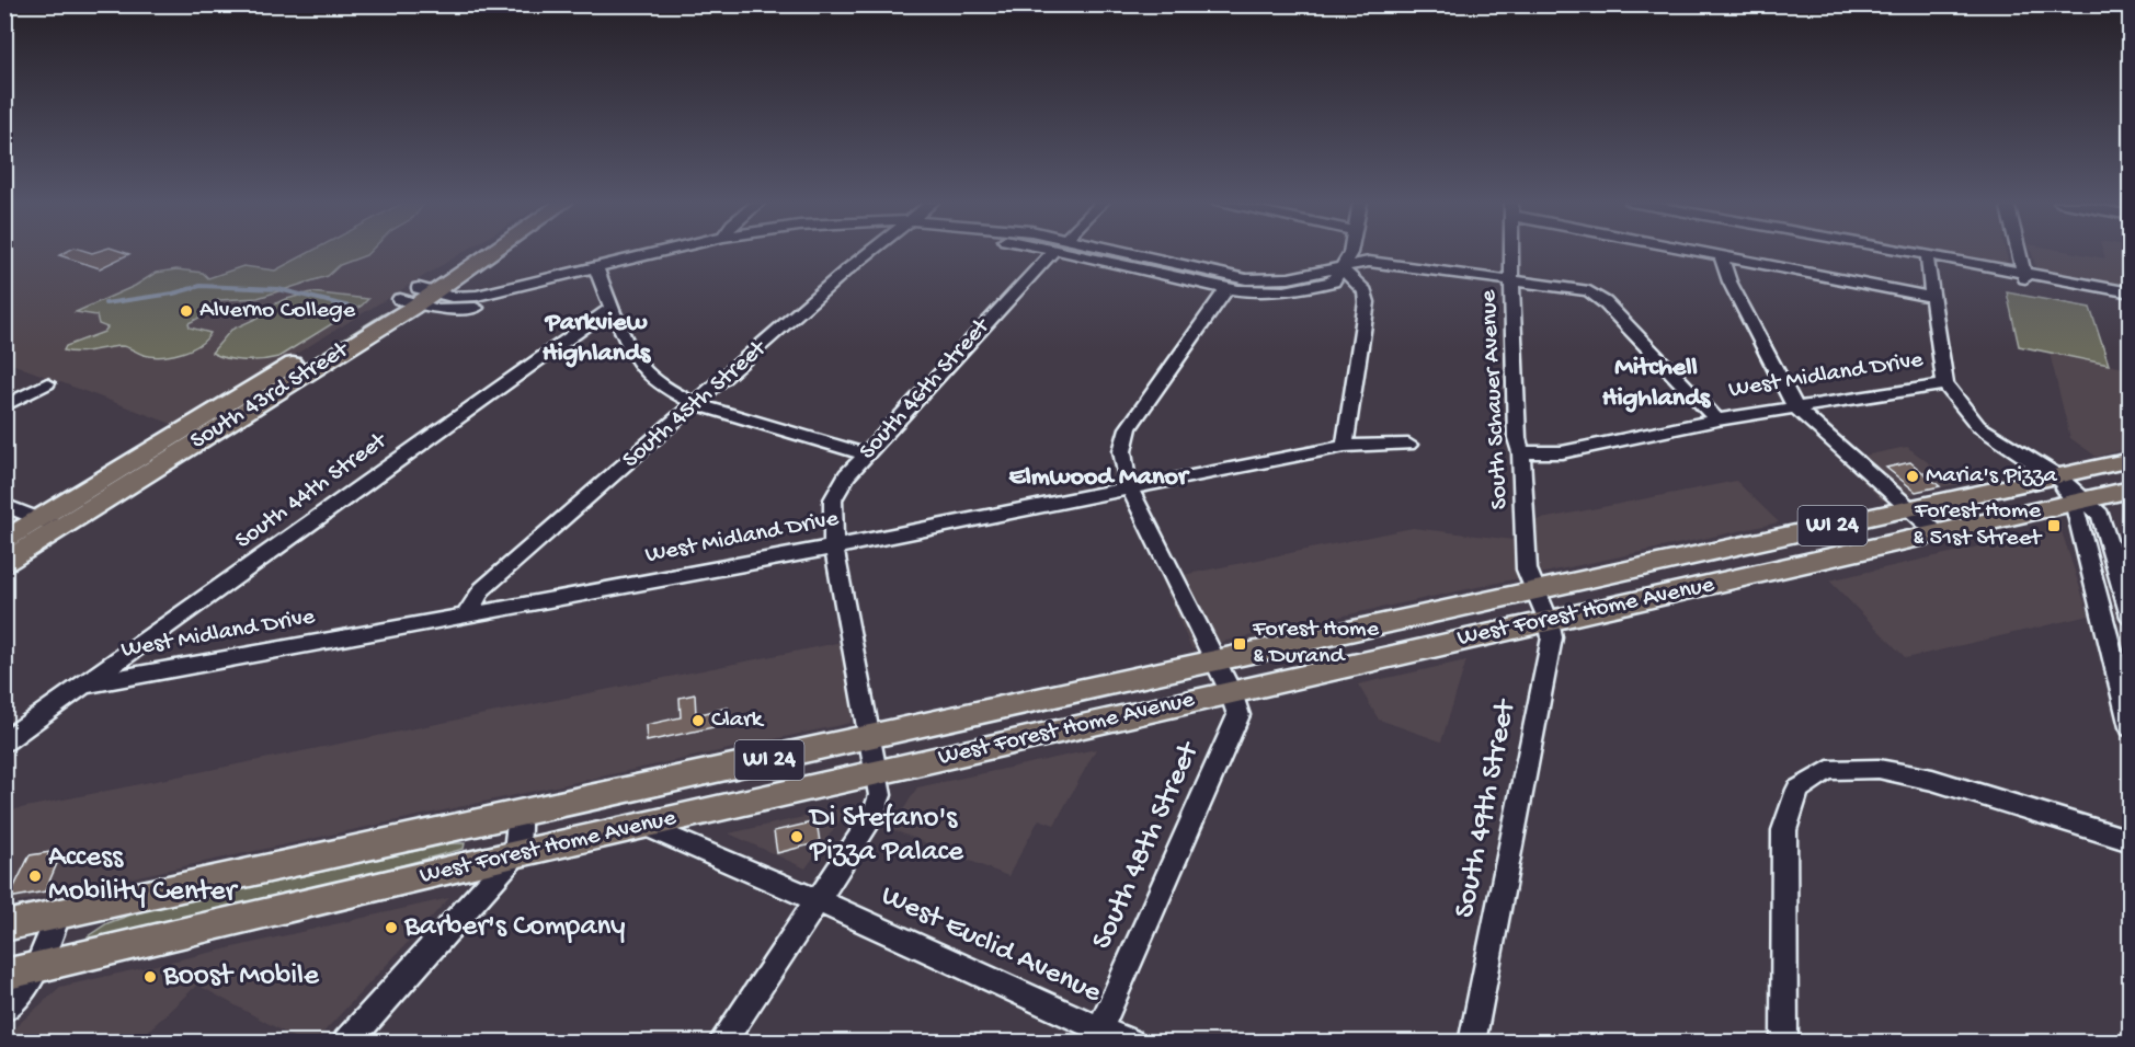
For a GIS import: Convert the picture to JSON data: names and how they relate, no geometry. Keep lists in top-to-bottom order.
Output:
{
  "streets": {
    "main road": ["South 43rd Street", "WI 24", "West Forest Home Avenue"],
    "street": [
      "West Midland Drive",
      "South 46th Street",
      "South Schauer Avenue",
      "South 45th Street",
      "South 44th Street",
      "South 49th Street",
      "South 48th Street",
      "West Euclid Avenue"
    ]
  },
  "crossings": [
    ["West Midland Drive", "South 46th Street"],
    ["West Midland Drive", "South Schauer Avenue"],
    ["West Midland Drive", "South 45th Street"],
    ["West Midland Drive", "South 44th Street"],
    ["West Midland Drive", "South 48th Street"],
    ["South 46th Street", "West Forest Home Avenue"],
    ["South 46th Street", "West Euclid Avenue"],
    ["South Schauer Avenue", "West Forest Home Avenue"],
    ["South Schauer Avenue", "South 49th Street"],
    ["West Forest Home Avenue", "South 49th Street"],
    ["West Forest Home Avenue", "South 48th Street"],
    ["West Forest Home Avenue", "West Euclid Avenue"],
    ["South 48th Street", "West Euclid Avenue"]
  ],
  "districts": ["Parkview Highlands", "Mitchell Highlands", "Elmwood Manor"],
  "places": {
    "other": [
      "Alverno College",
      "Maria's Pizza",
      "Clark",
      "Di Stefano's Pizza Palace",
      "Access Mobility Center",
      "Barber's Company",
      "Boost Mobile"
    ],
    "transit": ["Forest Home & 51st Street", "Forest Home & Durand"]
  }
}
